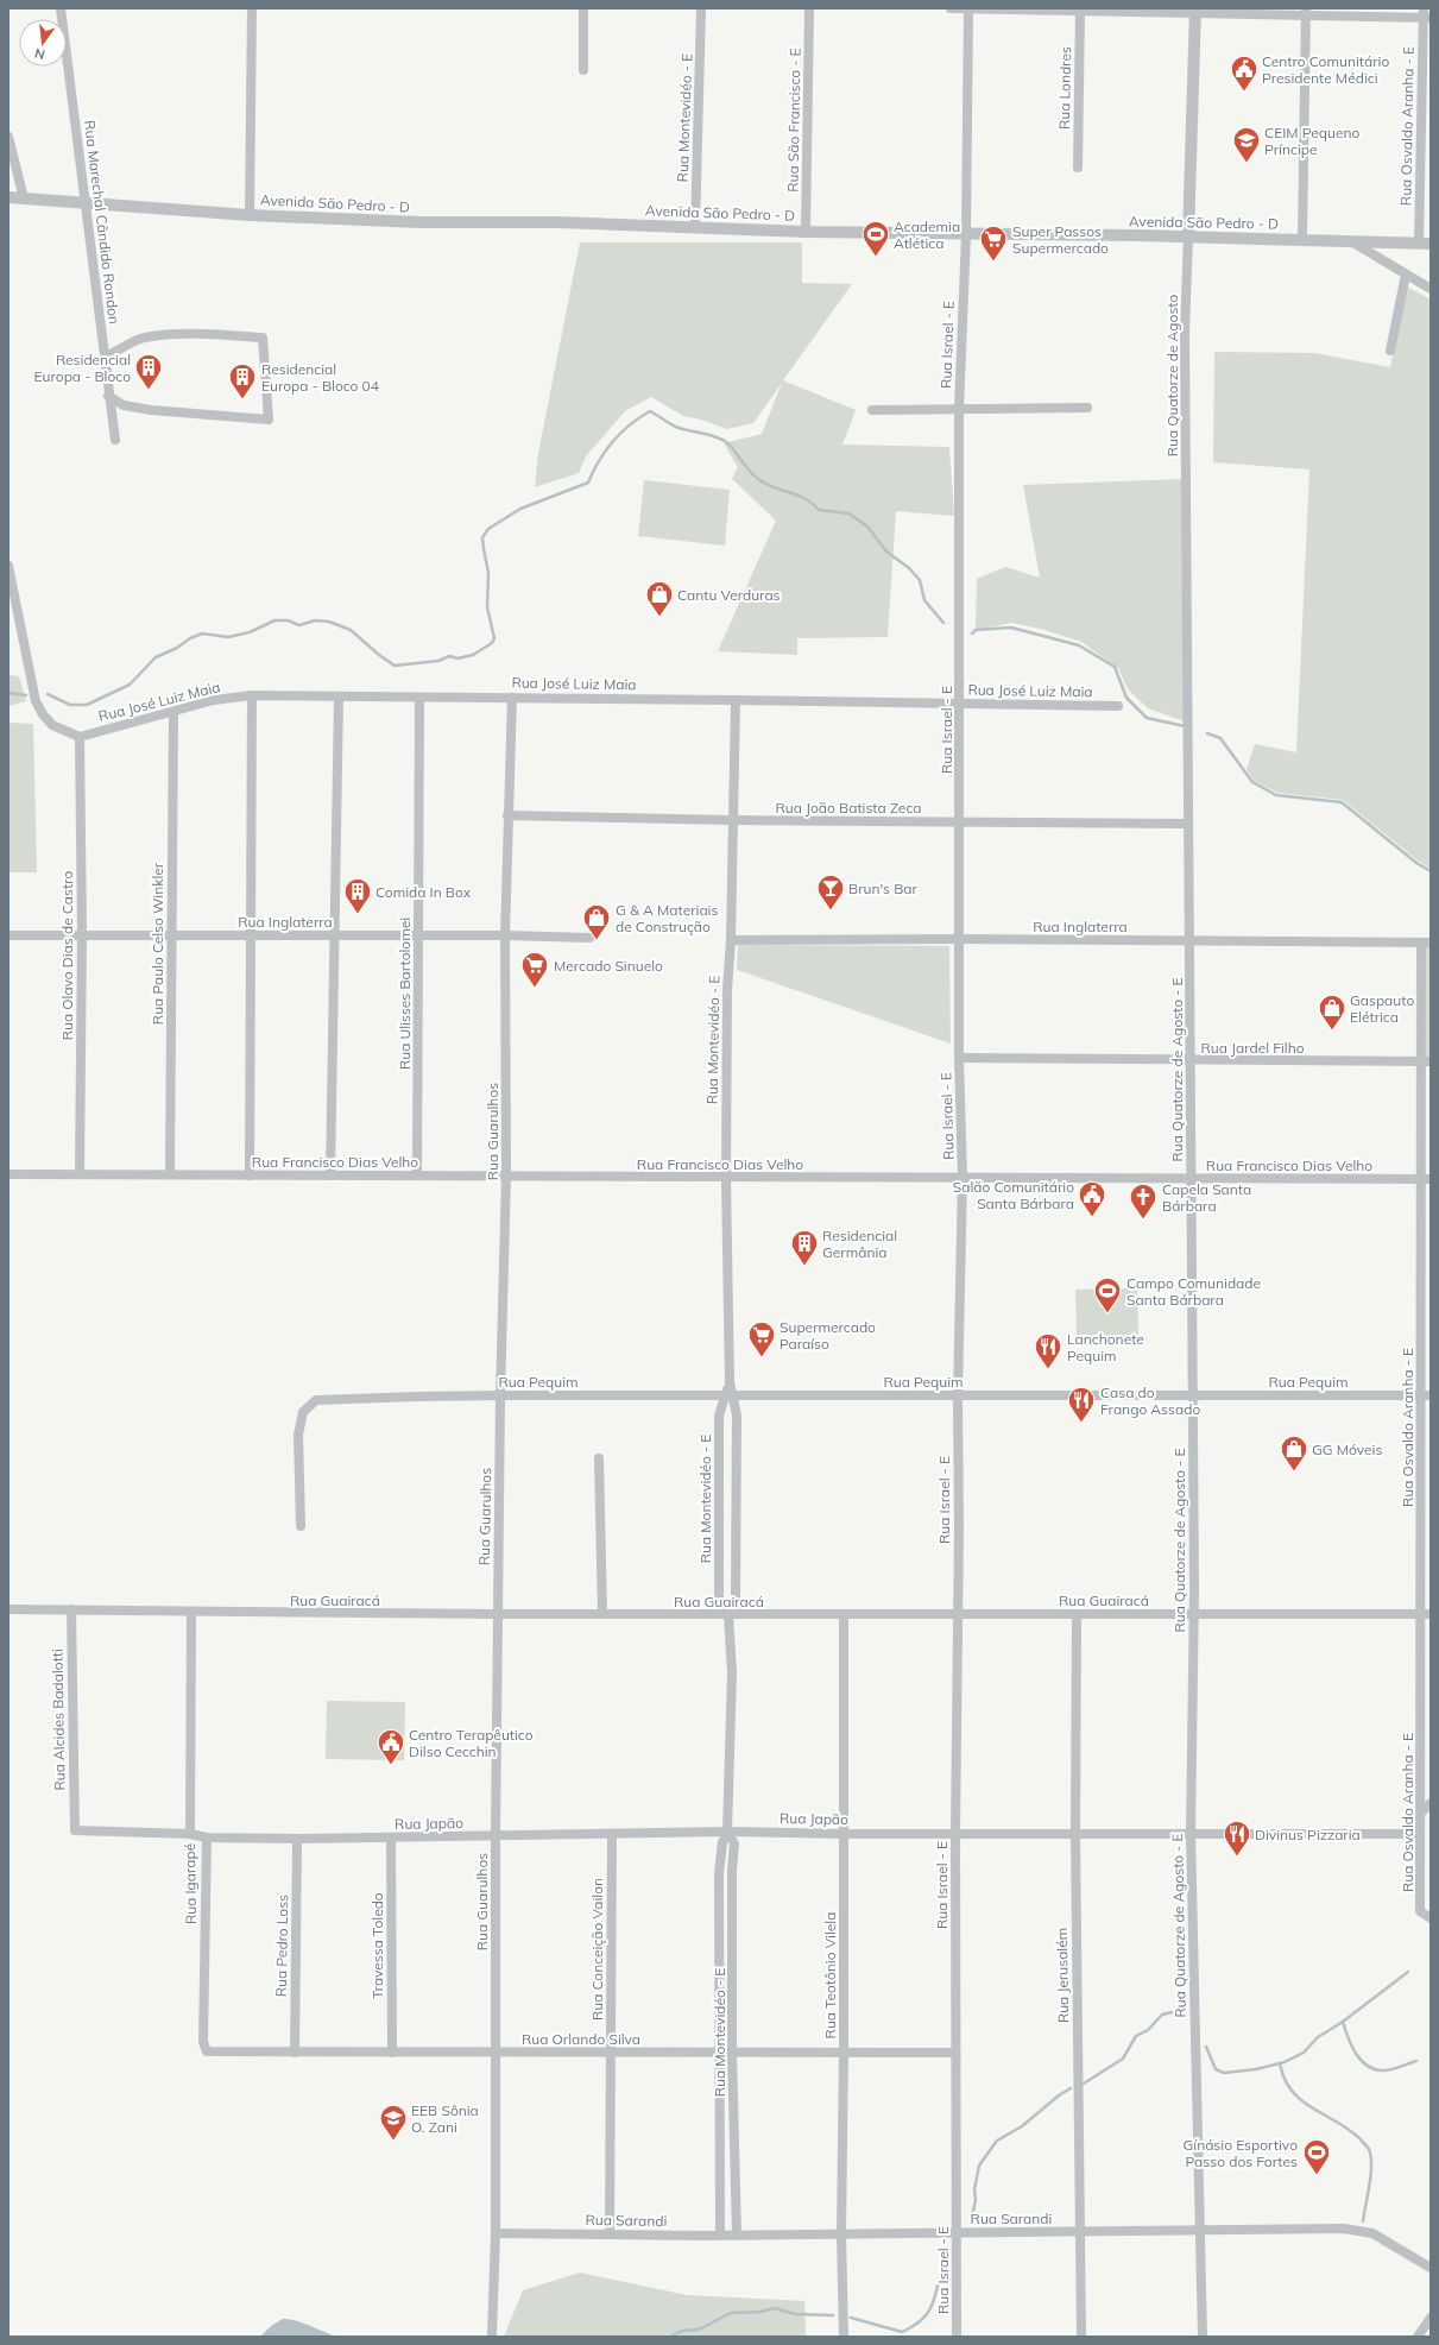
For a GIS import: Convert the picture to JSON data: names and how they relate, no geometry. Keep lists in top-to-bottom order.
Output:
{
  "streets": {
    "street": [
      "Rua Londres",
      "Rua Montevidéo - E",
      "Rua São Francisco - E",
      "Rua Osvaldo Aranha - E",
      "Avenida São Pedro - D",
      "Rua Marechal Cândido Rondon",
      "Rua Israel - E",
      "Rua Quatorze de Agosto",
      "Rua José Luiz Maia",
      "Rua João Batista Zeca",
      "Rua Inglaterra",
      "Rua Paulo Celso Winkler",
      "Rua Olavo Dias de Castro",
      "Rua Ulisses Bartolomei",
      "Rua Jardel Filho",
      "Rua Quatorze de Agosto - E",
      "Rua Guarulhos",
      "Rua Francisco Dias Velho",
      "Rua Pequim",
      "Rua Guairacá",
      "Rua Alcides Badalotti",
      "Rua Japão",
      "Rua Igarapé",
      "Rua Pedro Loss",
      "Travessa Toledo",
      "Rua Conceição Vailon",
      "Rua Teotônio Vilela",
      "Rua Jerusalém",
      "Rua Orlando Silva",
      "Rua Sarandi"
    ]
  },
  "crossings": [
    ["Rua Montevidéo - E", "Avenida São Pedro - D"],
    ["Rua Montevidéo - E", "Rua José Luiz Maia"],
    ["Rua Montevidéo - E", "Rua João Batista Zeca"],
    ["Rua Montevidéo - E", "Rua Inglaterra"],
    ["Rua Montevidéo - E", "Rua Francisco Dias Velho"],
    ["Rua Montevidéo - E", "Rua Pequim"],
    ["Rua Montevidéo - E", "Rua Guairacá"],
    ["Rua Montevidéo - E", "Rua Japão"],
    ["Rua Montevidéo - E", "Rua Orlando Silva"],
    ["Rua Montevidéo - E", "Rua Sarandi"],
    ["Rua São Francisco - E", "Avenida São Pedro - D"],
    ["Rua Osvaldo Aranha - E", "Avenida São Pedro - D"],
    ["Rua Osvaldo Aranha - E", "Rua Inglaterra"],
    ["Rua Osvaldo Aranha - E", "Rua Jardel Filho"],
    ["Rua Osvaldo Aranha - E", "Rua Francisco Dias Velho"],
    ["Rua Osvaldo Aranha - E", "Rua Pequim"],
    ["Rua Osvaldo Aranha - E", "Rua Guairacá"],
    ["Rua Osvaldo Aranha - E", "Rua Japão"],
    ["Avenida São Pedro - D", "Rua Marechal Cândido Rondon"],
    ["Avenida São Pedro - D", "Rua Israel - E"],
    ["Avenida São Pedro - D", "Rua Quatorze de Agosto"],
    ["Rua Israel - E", "Rua José Luiz Maia"],
    ["Rua Israel - E", "Rua João Batista Zeca"],
    ["Rua Israel - E", "Rua Inglaterra"],
    ["Rua Israel - E", "Rua Jardel Filho"],
    ["Rua Israel - E", "Rua Francisco Dias Velho"],
    ["Rua Israel - E", "Rua Pequim"],
    ["Rua Israel - E", "Rua Guairacá"],
    ["Rua Israel - E", "Rua Japão"],
    ["Rua Israel - E", "Rua Orlando Silva"],
    ["Rua Israel - E", "Rua Sarandi"],
    ["Rua Quatorze de Agosto", "Rua Quatorze de Agosto - E"],
    ["Rua José Luiz Maia", "Rua Paulo Celso Winkler"],
    ["Rua José Luiz Maia", "Rua Olavo Dias de Castro"],
    ["Rua José Luiz Maia", "Rua Ulisses Bartolomei"],
    ["Rua José Luiz Maia", "Rua Guarulhos"],
    ["Rua João Batista Zeca", "Rua Quatorze de Agosto - E"],
    ["Rua João Batista Zeca", "Rua Guarulhos"],
    ["Rua Inglaterra", "Rua Paulo Celso Winkler"],
    ["Rua Inglaterra", "Rua Olavo Dias de Castro"],
    ["Rua Inglaterra", "Rua Ulisses Bartolomei"],
    ["Rua Inglaterra", "Rua Quatorze de Agosto - E"],
    ["Rua Inglaterra", "Rua Guarulhos"],
    ["Rua Paulo Celso Winkler", "Rua Francisco Dias Velho"],
    ["Rua Olavo Dias de Castro", "Rua Francisco Dias Velho"],
    ["Rua Ulisses Bartolomei", "Rua Francisco Dias Velho"],
    ["Rua Jardel Filho", "Rua Quatorze de Agosto - E"],
    ["Rua Quatorze de Agosto - E", "Rua Francisco Dias Velho"],
    ["Rua Quatorze de Agosto - E", "Rua Pequim"],
    ["Rua Quatorze de Agosto - E", "Rua Guairacá"],
    ["Rua Quatorze de Agosto - E", "Rua Japão"],
    ["Rua Quatorze de Agosto - E", "Rua Sarandi"],
    ["Rua Guarulhos", "Rua Francisco Dias Velho"],
    ["Rua Guarulhos", "Rua Pequim"],
    ["Rua Guarulhos", "Rua Guairacá"],
    ["Rua Guarulhos", "Rua Japão"],
    ["Rua Guarulhos", "Rua Orlando Silva"],
    ["Rua Guarulhos", "Rua Sarandi"],
    ["Rua Guairacá", "Rua Alcides Badalotti"],
    ["Rua Guairacá", "Rua Igarapé"],
    ["Rua Guairacá", "Rua Teotônio Vilela"],
    ["Rua Guairacá", "Rua Jerusalém"],
    ["Rua Alcides Badalotti", "Rua Igarapé"],
    ["Rua Japão", "Rua Igarapé"],
    ["Rua Japão", "Rua Pedro Loss"],
    ["Rua Japão", "Travessa Toledo"],
    ["Rua Japão", "Rua Conceição Vailon"],
    ["Rua Japão", "Rua Teotônio Vilela"],
    ["Rua Japão", "Rua Jerusalém"],
    ["Rua Igarapé", "Rua Orlando Silva"],
    ["Rua Pedro Loss", "Rua Orlando Silva"],
    ["Travessa Toledo", "Rua Orlando Silva"],
    ["Rua Conceição Vailon", "Rua Orlando Silva"],
    ["Rua Conceição Vailon", "Rua Sarandi"],
    ["Rua Teotônio Vilela", "Rua Orlando Silva"],
    ["Rua Teotônio Vilela", "Rua Sarandi"],
    ["Rua Jerusalém", "Rua Sarandi"]
  ],
  "places": {
    "public building": ["Centro Comunitário Presidente Médici", "Salão Comunitário Santa Bárbara", "Centro Terapêutico Dilso Cecchin"],
    "school or university": ["CEIM Pequeno Príncipe", "EEB Sônia O. Zani"],
    "sports": ["Academia Atlética", "Campo Comunidade Santa Bárbara", "Gínásio Esportivo Passo dos Fortes"],
    "supermarket": ["Super Passos Supermercado", "Mercado Sinuelo", "Supermercado Paraíso"],
    "building": [
      "Residencial Europa - Bloco",
      "Residencial Europa - Bloco 04",
      "Comida In Box",
      "Residencial Germânia"
    ],
    "shop": [
      "Cantu Verduras",
      "G & A Materiais de Construção",
      "Gaspauto Elétrica",
      "GG Móveis"
    ],
    "bar": ["Brun's Bar"],
    "church": ["Capela Santa Bárbara"],
    "restaurant": ["Lanchonete Pequim", "Casa do Frango Assado", "Divinus Pizzaria"]
  },
  "north": "bottom"
}
